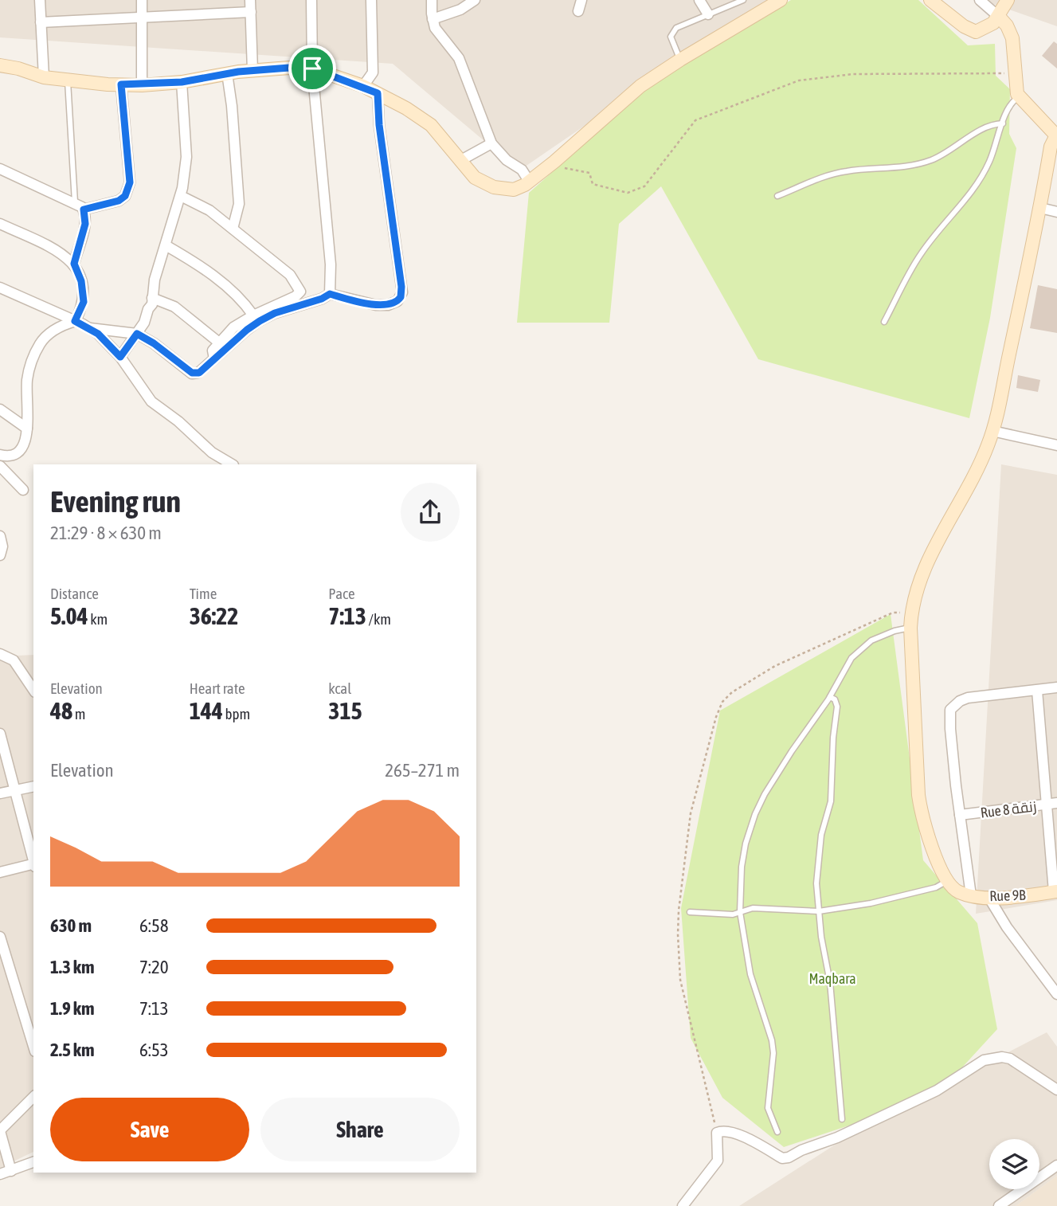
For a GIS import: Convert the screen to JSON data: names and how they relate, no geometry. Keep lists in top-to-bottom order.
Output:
{
  "streets": {
    "street": ["Rue 8 زنقة", "Rue 9B"]
  },
  "parks": ["Maqbara"],
  "page": {
    "heading": ["Evening run", "21:29 · 8 × 630 m"],
    "stats": [
      ["Distance", "5.04 km"],
      ["Time", "36:22"],
      ["Pace", "7:13 /km"],
      ["Elevation", "48 m"],
      ["Heart rate", "144 bpm"],
      ["kcal", "315"]
    ],
    "chart": ["Elevation", "265–271 m"],
    "list": [
      {
        "name": "630 m",
        "note": "6:58"
      },
      {
        "name": "1.3 km",
        "note": "7:20"
      },
      {
        "name": "1.9 km",
        "note": "7:13"
      },
      {
        "name": "2.5 km",
        "note": "6:53"
      }
    ],
    "buttons": ["Save", "Share"]
  }
}
